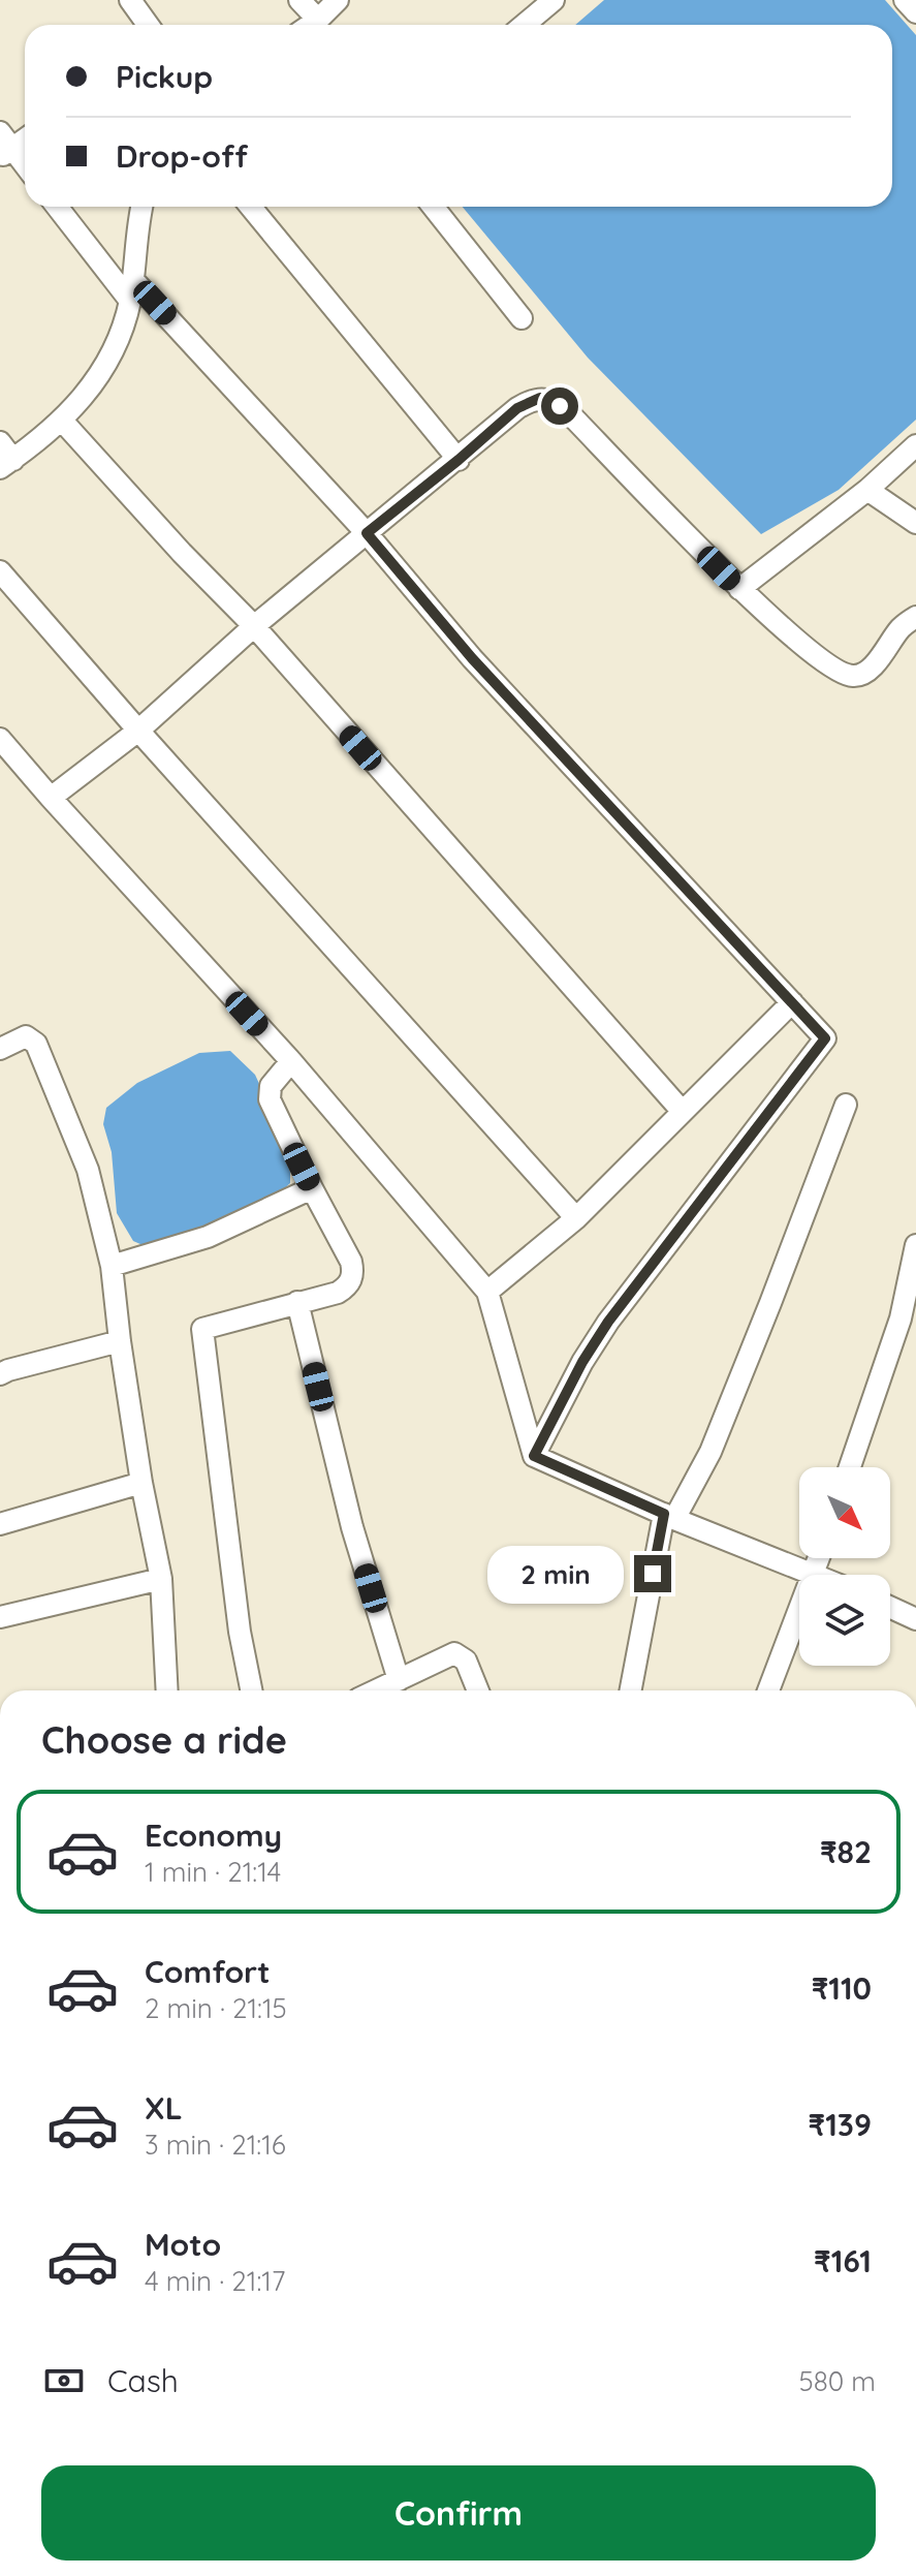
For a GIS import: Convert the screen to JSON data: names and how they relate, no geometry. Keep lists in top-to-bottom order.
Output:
{
  "north": "bottom right",
  "page": {
    "banner": ["Pickup", "Drop-off"],
    "bubble": "2 min",
    "heading": "Choose a ride",
    "list": [
      {
        "name": "Economy",
        "note": "1 min · 21:14",
        "value": "₹82"
      },
      {
        "name": "Comfort",
        "note": "2 min · 21:15",
        "value": "₹110"
      },
      {
        "name": "XL",
        "note": "3 min · 21:16",
        "value": "₹139"
      },
      {
        "name": "Moto",
        "note": "4 min · 21:17",
        "value": "₹161"
      }
    ],
    "pay": ["Cash", "580 m"],
    "buttons": "Confirm"
  }
}
